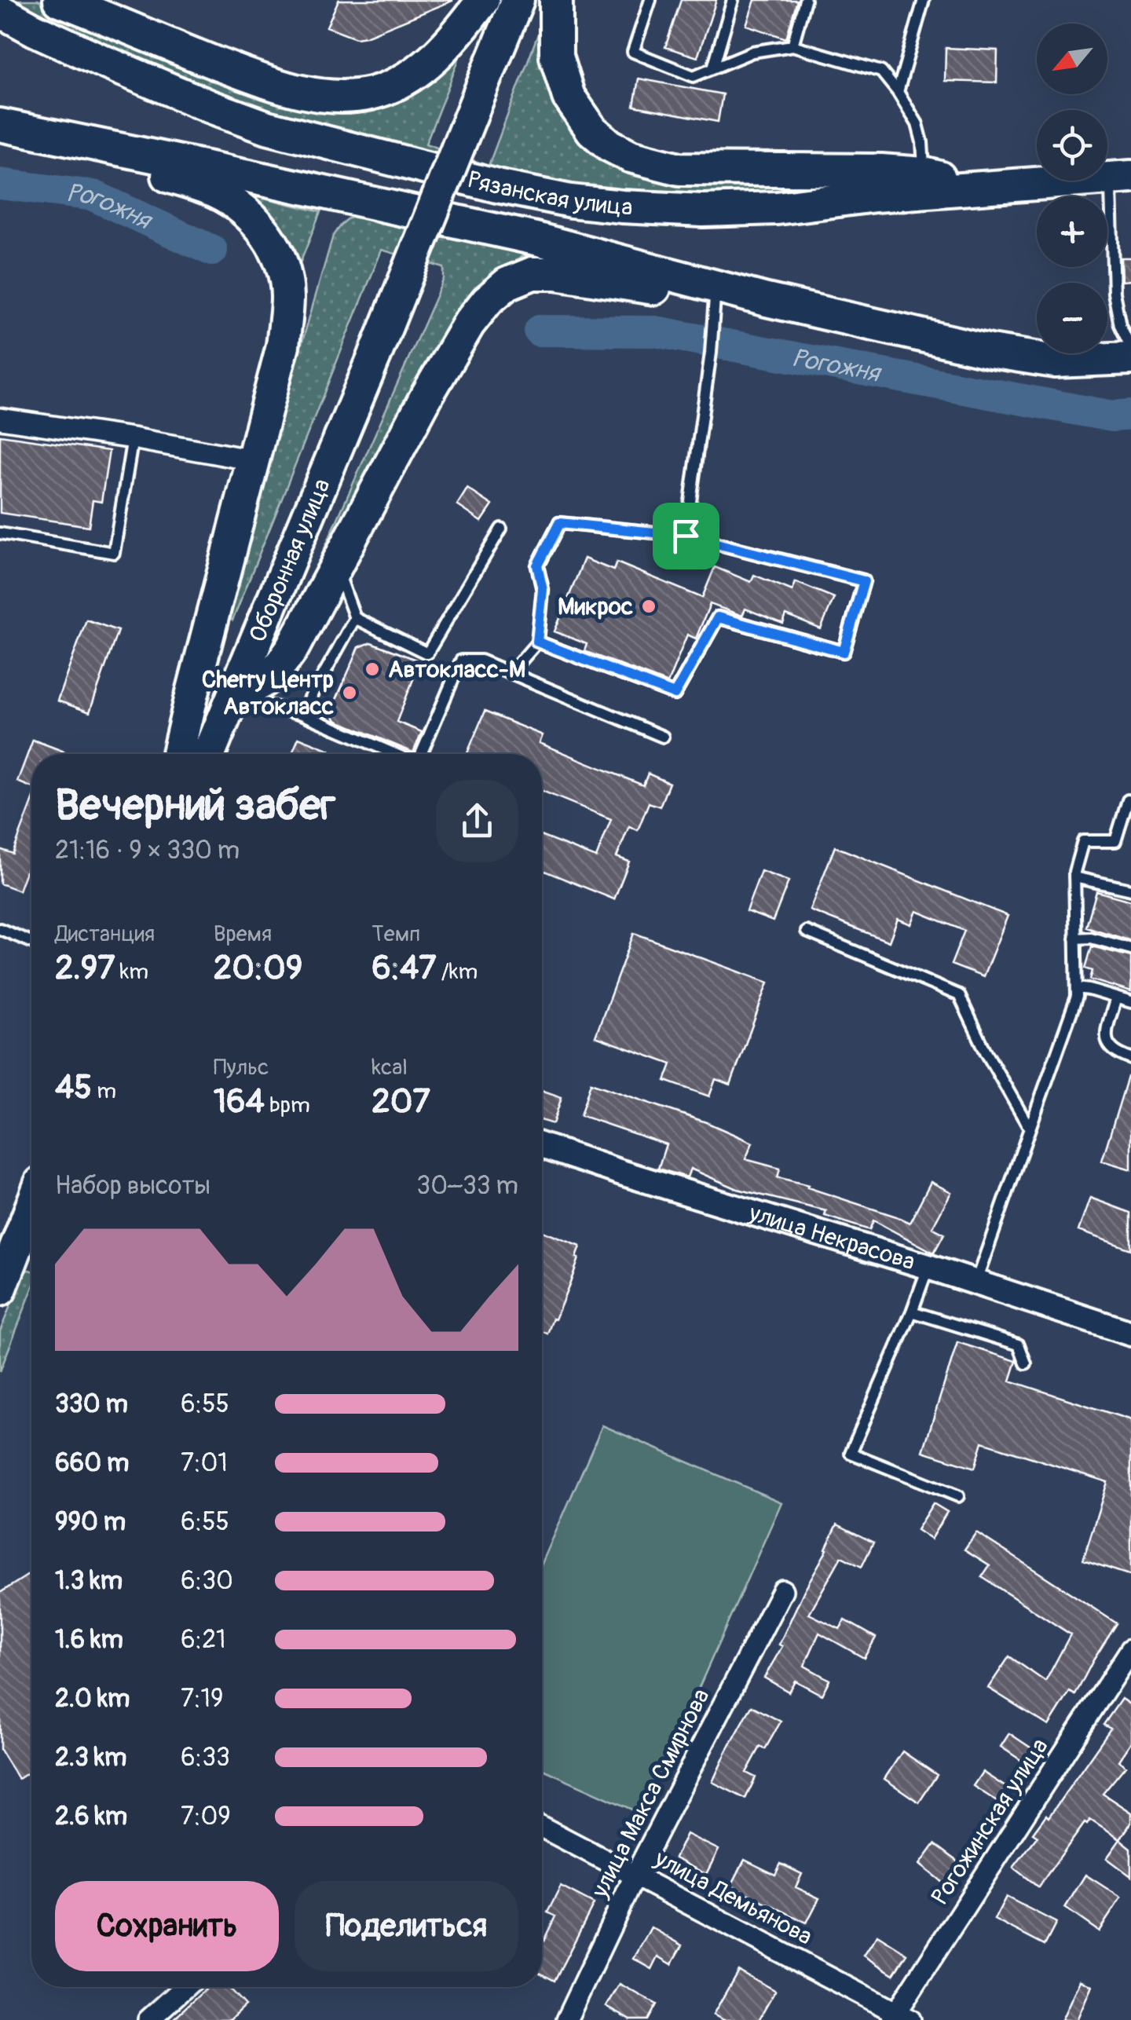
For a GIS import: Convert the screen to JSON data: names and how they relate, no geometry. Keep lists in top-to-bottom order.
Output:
{
  "streets": {
    "main road": ["Рязанская улица", "Оборонная улица"],
    "street": [
      "улица Некрасова",
      "улица Макса Смирнова",
      "Рогожинская улица",
      "улица Демьянова"
    ]
  },
  "crossings": [
    ["улица Макса Смирнова", "улица Демьянова"],
    ["Рогожинская улица", "улица Демьянова"]
  ],
  "water": ["Рогожня"],
  "places": ["Микрос", "Автокласс-М", "Cherry Центр Автокласс"],
  "north": "bottom left",
  "page": {
    "map_buttons": ["+", "−"],
    "heading": ["Вечерний забег", "21:16 · 9 × 330 m"],
    "stats": [
      ["Дистанция", "2.97 km"],
      ["Время", "20:09"],
      ["Темп", "6:47 /km"],
      ["45 m"],
      ["Пульс", "164 bpm"],
      ["kcal", "207"]
    ],
    "chart": ["Набор высоты", "30–33 m"],
    "list": [
      {
        "name": "330 m",
        "note": "6:55"
      },
      {
        "name": "660 m",
        "note": "7:01"
      },
      {
        "name": "990 m",
        "note": "6:55"
      },
      {
        "name": "1.3 km",
        "note": "6:30"
      },
      {
        "name": "1.6 km",
        "note": "6:21"
      },
      {
        "name": "2.0 km",
        "note": "7:19"
      },
      {
        "name": "2.3 km",
        "note": "6:33"
      },
      {
        "name": "2.6 km",
        "note": "7:09"
      }
    ],
    "buttons": ["Сохранить", "Поделиться"]
  }
}
